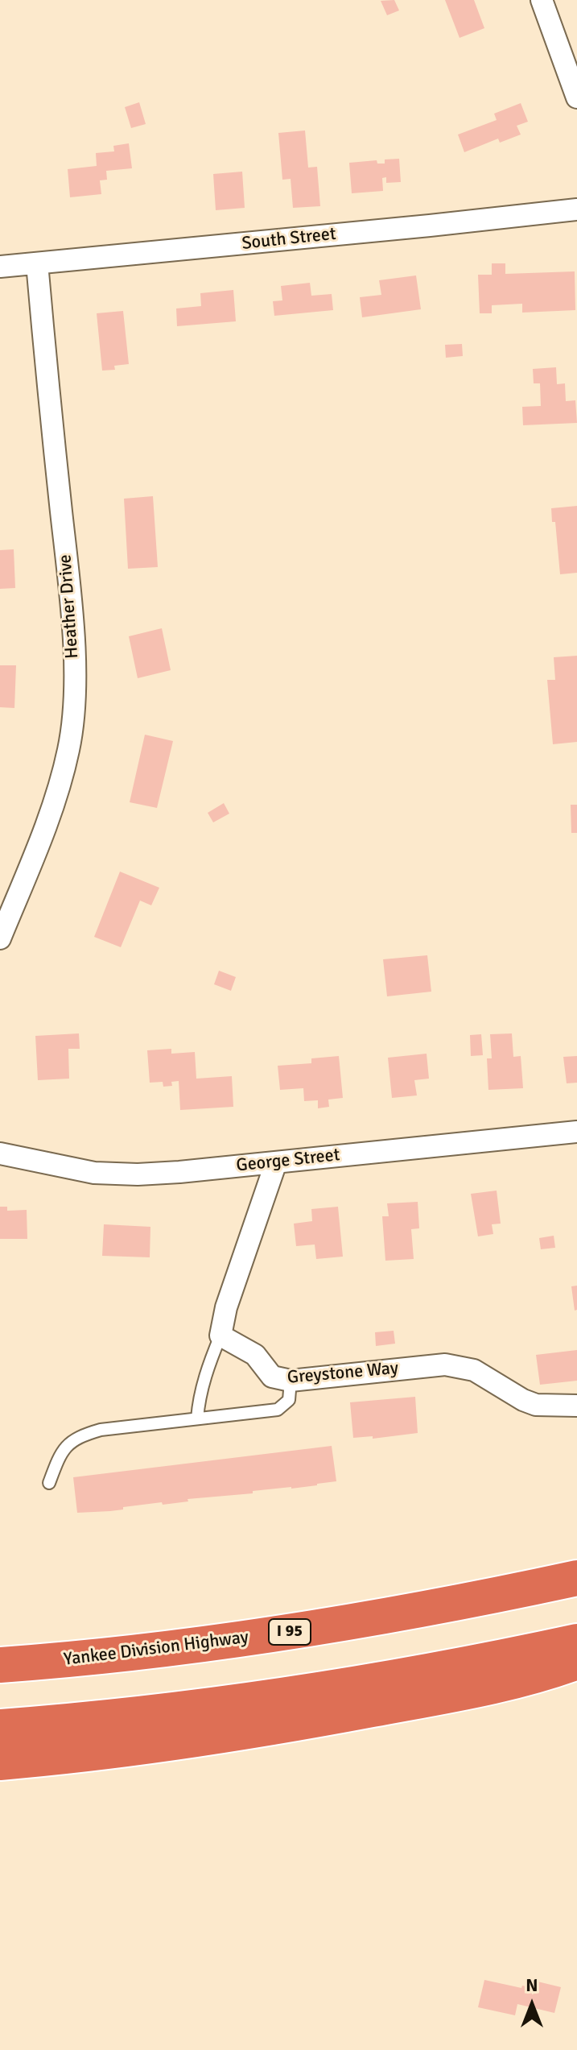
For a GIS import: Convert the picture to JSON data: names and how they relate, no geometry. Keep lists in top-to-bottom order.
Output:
{
  "streets": {
    "highway": ["I 95", "Yankee Division Highway"],
    "street": [
      "South Street",
      "Heather Drive",
      "George Street",
      "Greystone Way"
    ]
  },
  "crossings": [
    ["South Street", "Heather Drive"]
  ],
  "north": "top"
}
